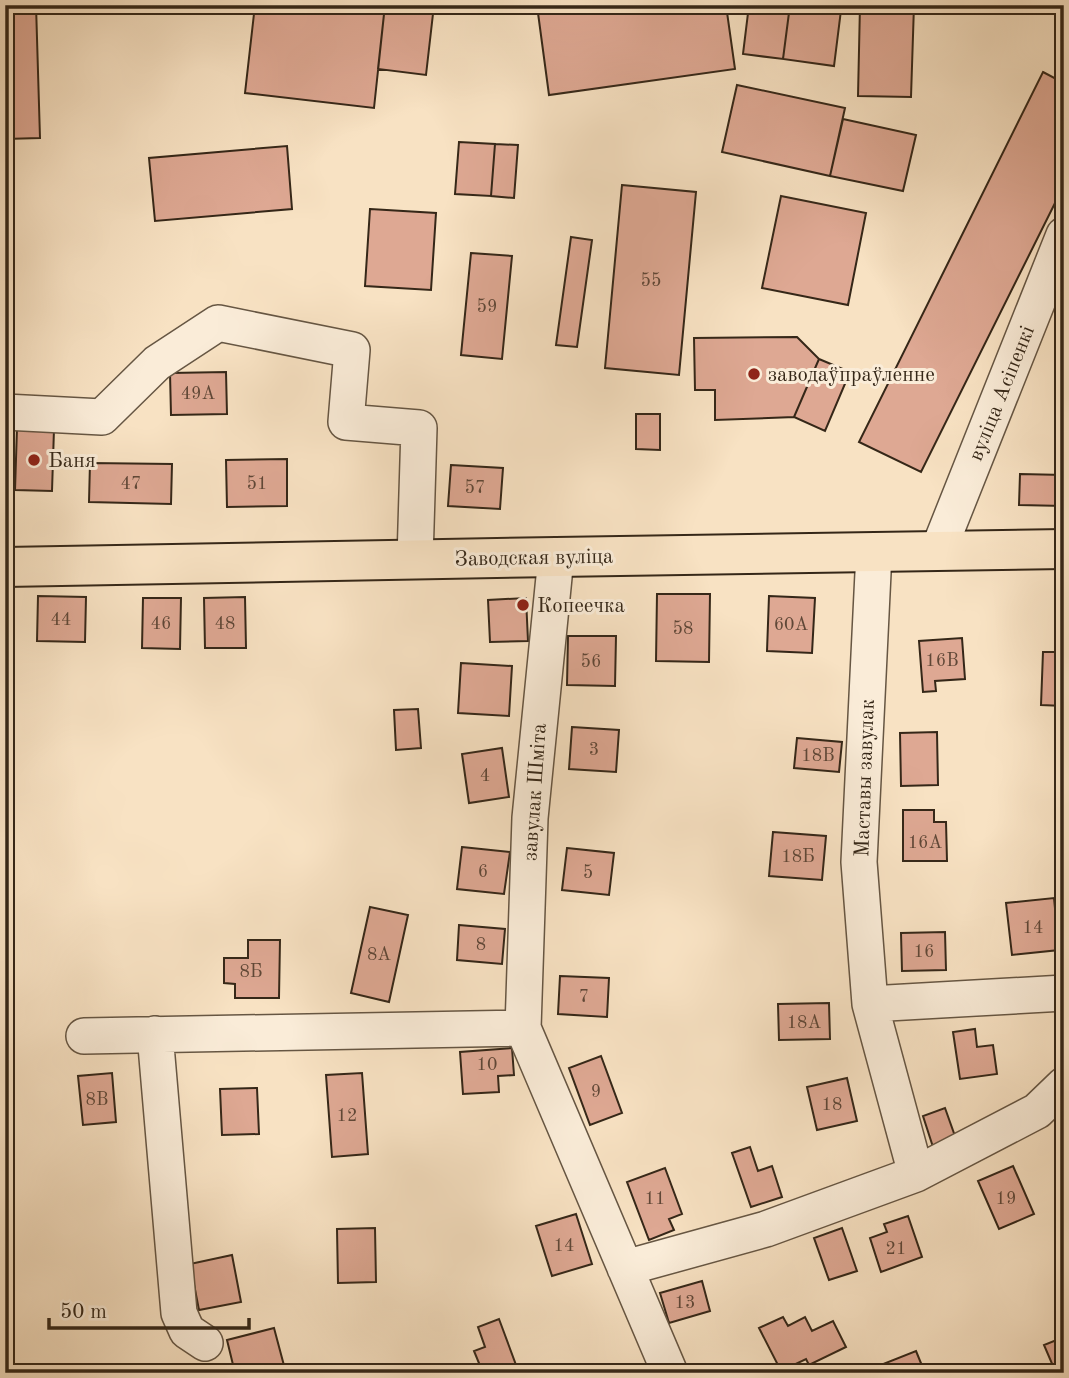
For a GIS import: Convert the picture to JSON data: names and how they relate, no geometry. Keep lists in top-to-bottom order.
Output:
{
  "streets": {
    "main road": ["Заводская вуліца"],
    "street": ["вуліца Асіпенкі", "Маставы завулак", "завулак Шміта"]
  },
  "crossings": [
    ["вуліца Асіпенкі", "Заводская вуліца"],
    ["Заводская вуліца", "Маставы завулак"],
    ["Заводская вуліца", "завулак Шміта"]
  ],
  "places": ["заводаўпраўленне", "Баня", "Копеечка"],
  "house_numbers": [
    "55",
    "59",
    "49А",
    "47",
    "51",
    "57",
    "44",
    "46",
    "48",
    "60А",
    "58",
    "16В",
    "56",
    "3",
    "18В",
    "4",
    "16А",
    "18Б",
    "6",
    "5",
    "14",
    "8",
    "16",
    "8А",
    "8Б",
    "7",
    "18А",
    "10",
    "9",
    "8В",
    "18",
    "12",
    "11",
    "19",
    "14",
    "21",
    "13"
  ],
  "scale_bar": "50 m"
}
